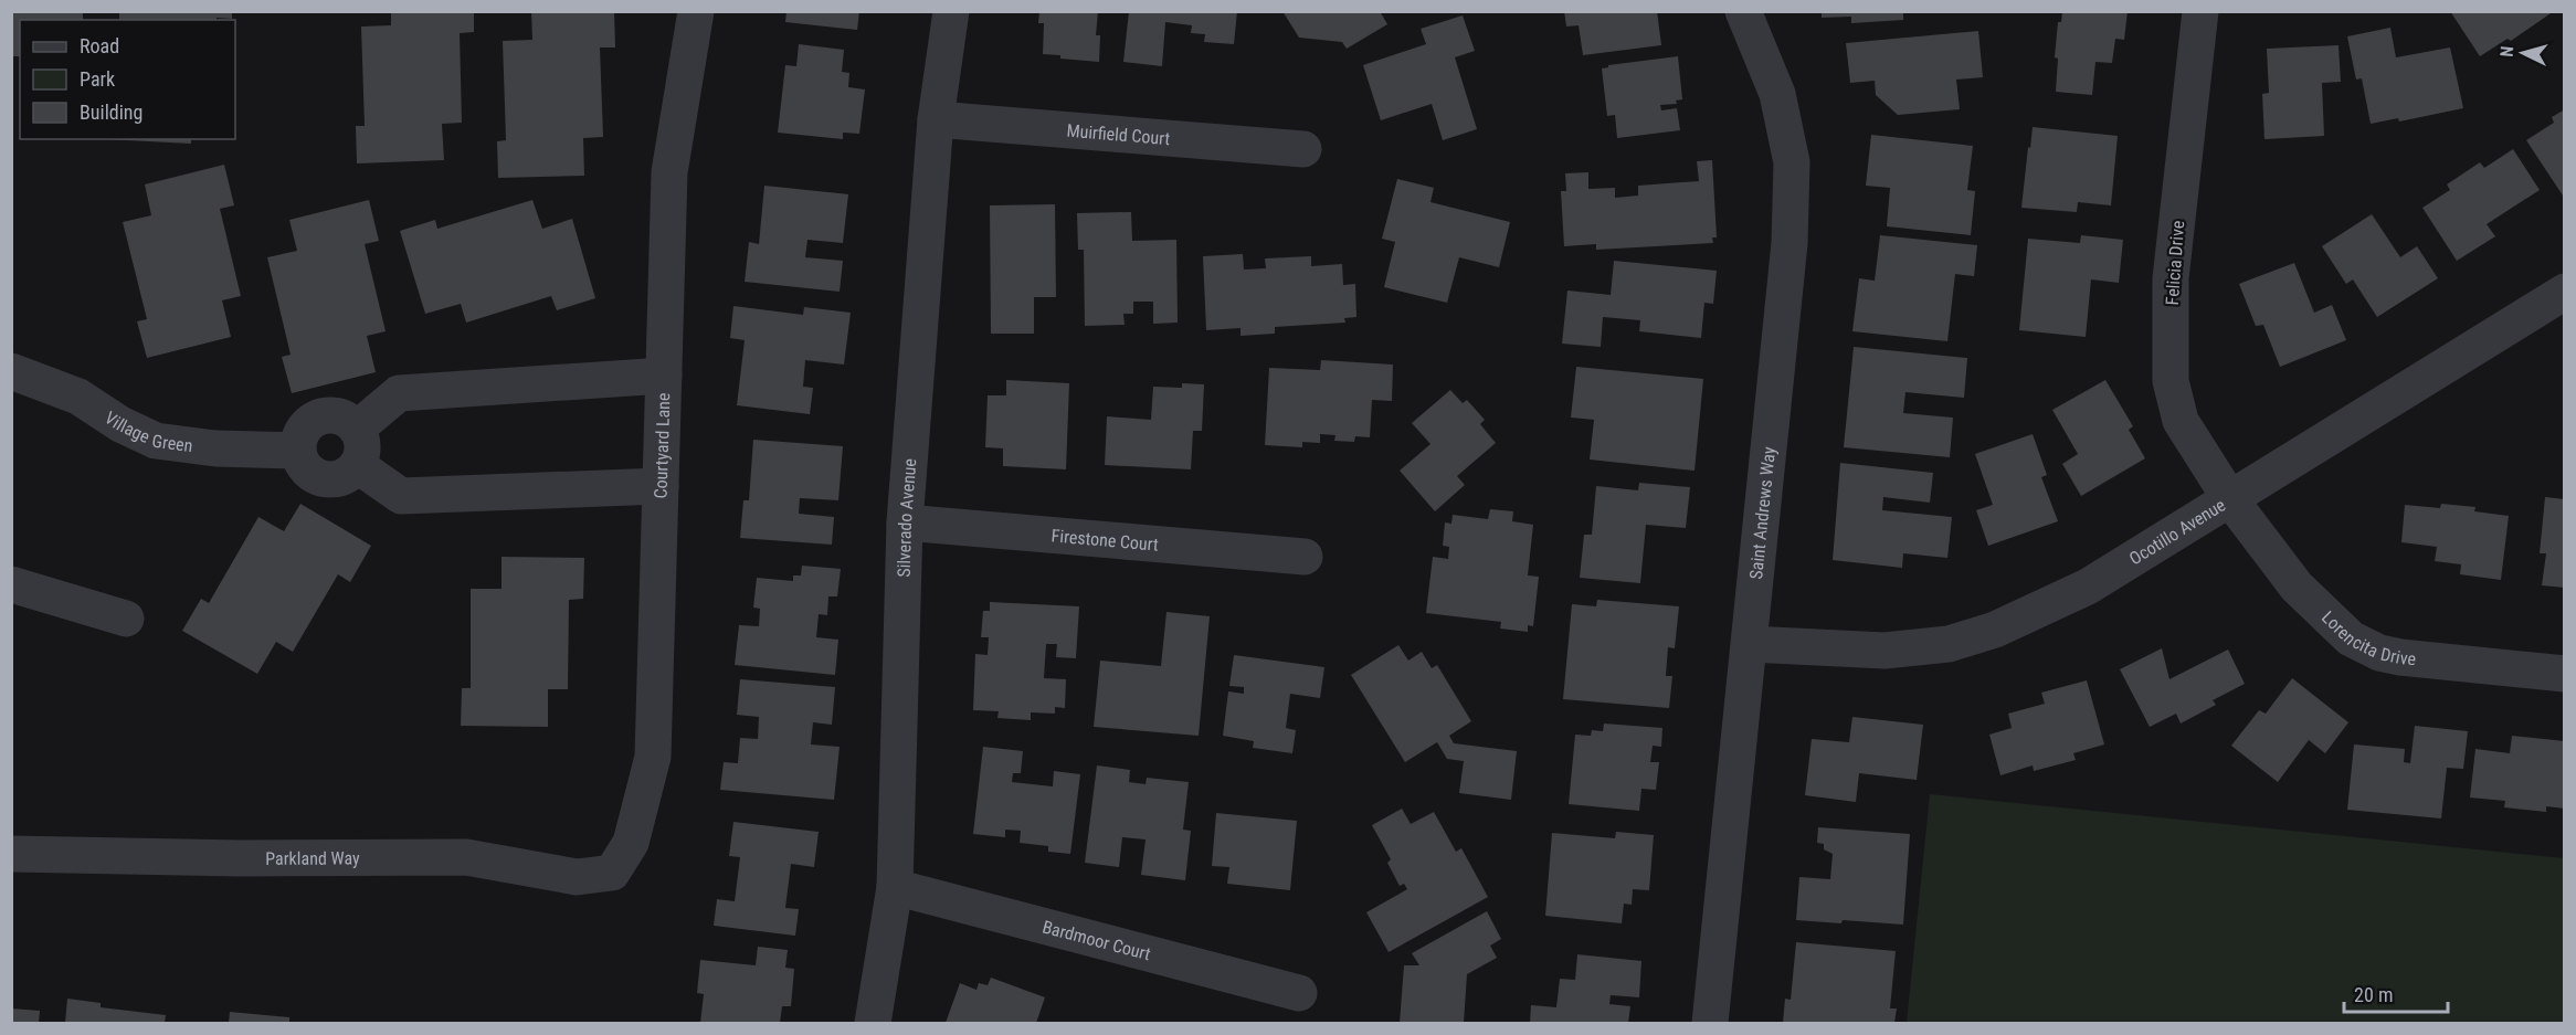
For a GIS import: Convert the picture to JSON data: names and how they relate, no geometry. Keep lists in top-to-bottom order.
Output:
{
  "streets": {
    "street": [
      "Muirfield Court",
      "Felicia Drive",
      "Village Green",
      "Courtyard Lane",
      "Saint Andrews Way",
      "Silverado Avenue",
      "Ocotillo Avenue",
      "Firestone Court",
      "Lorencita Drive",
      "Parkland Way",
      "Bardmoor Court"
    ]
  },
  "crossings": [
    ["Muirfield Court", "Silverado Avenue"],
    ["Felicia Drive", "Ocotillo Avenue"],
    ["Felicia Drive", "Lorencita Drive"],
    ["Courtyard Lane", "Parkland Way"],
    ["Saint Andrews Way", "Ocotillo Avenue"],
    ["Silverado Avenue", "Firestone Court"],
    ["Silverado Avenue", "Bardmoor Court"],
    ["Ocotillo Avenue", "Lorencita Drive"]
  ],
  "legend": ["Road", "Park", "Building"],
  "scale_bar": "20 m",
  "north": "left"
}
